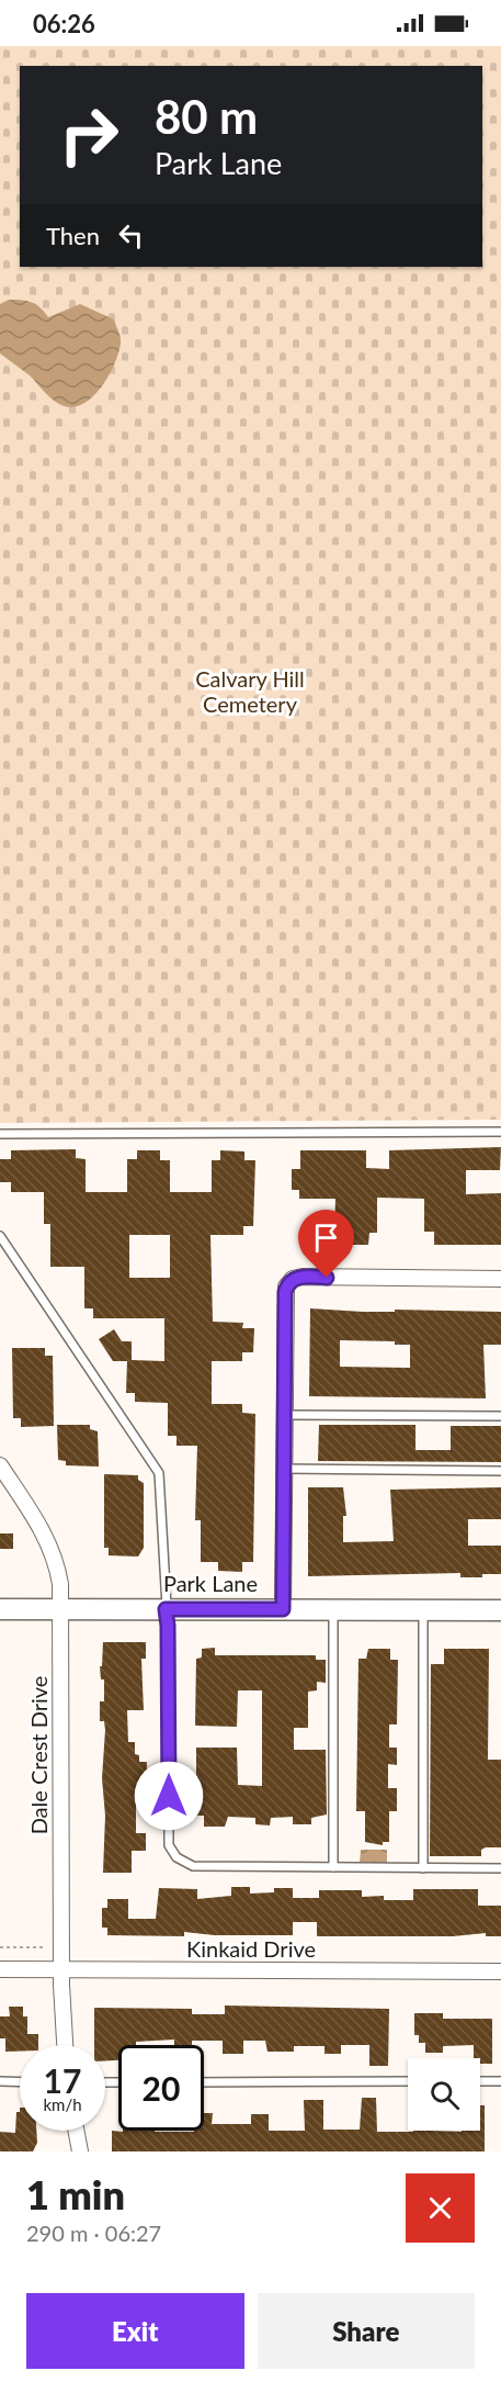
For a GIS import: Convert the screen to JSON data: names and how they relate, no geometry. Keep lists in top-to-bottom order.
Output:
{
  "streets": {
    "street": ["Park Lane", "Dale Crest Drive", "Kinkaid Drive"]
  },
  "crossings": [
    ["Park Lane", "Dale Crest Drive"],
    ["Dale Crest Drive", "Kinkaid Drive"]
  ],
  "parks": ["Calvary Hill Cemetery"],
  "page": {
    "status": "06:26",
    "turn": ["80 m", "Park Lane"],
    "then": "Then",
    "speed": "17 km/h",
    "limit": "20",
    "heading": ["1 min", "290 m · 06:27"],
    "buttons": ["Exit", "Share"]
  }
}
